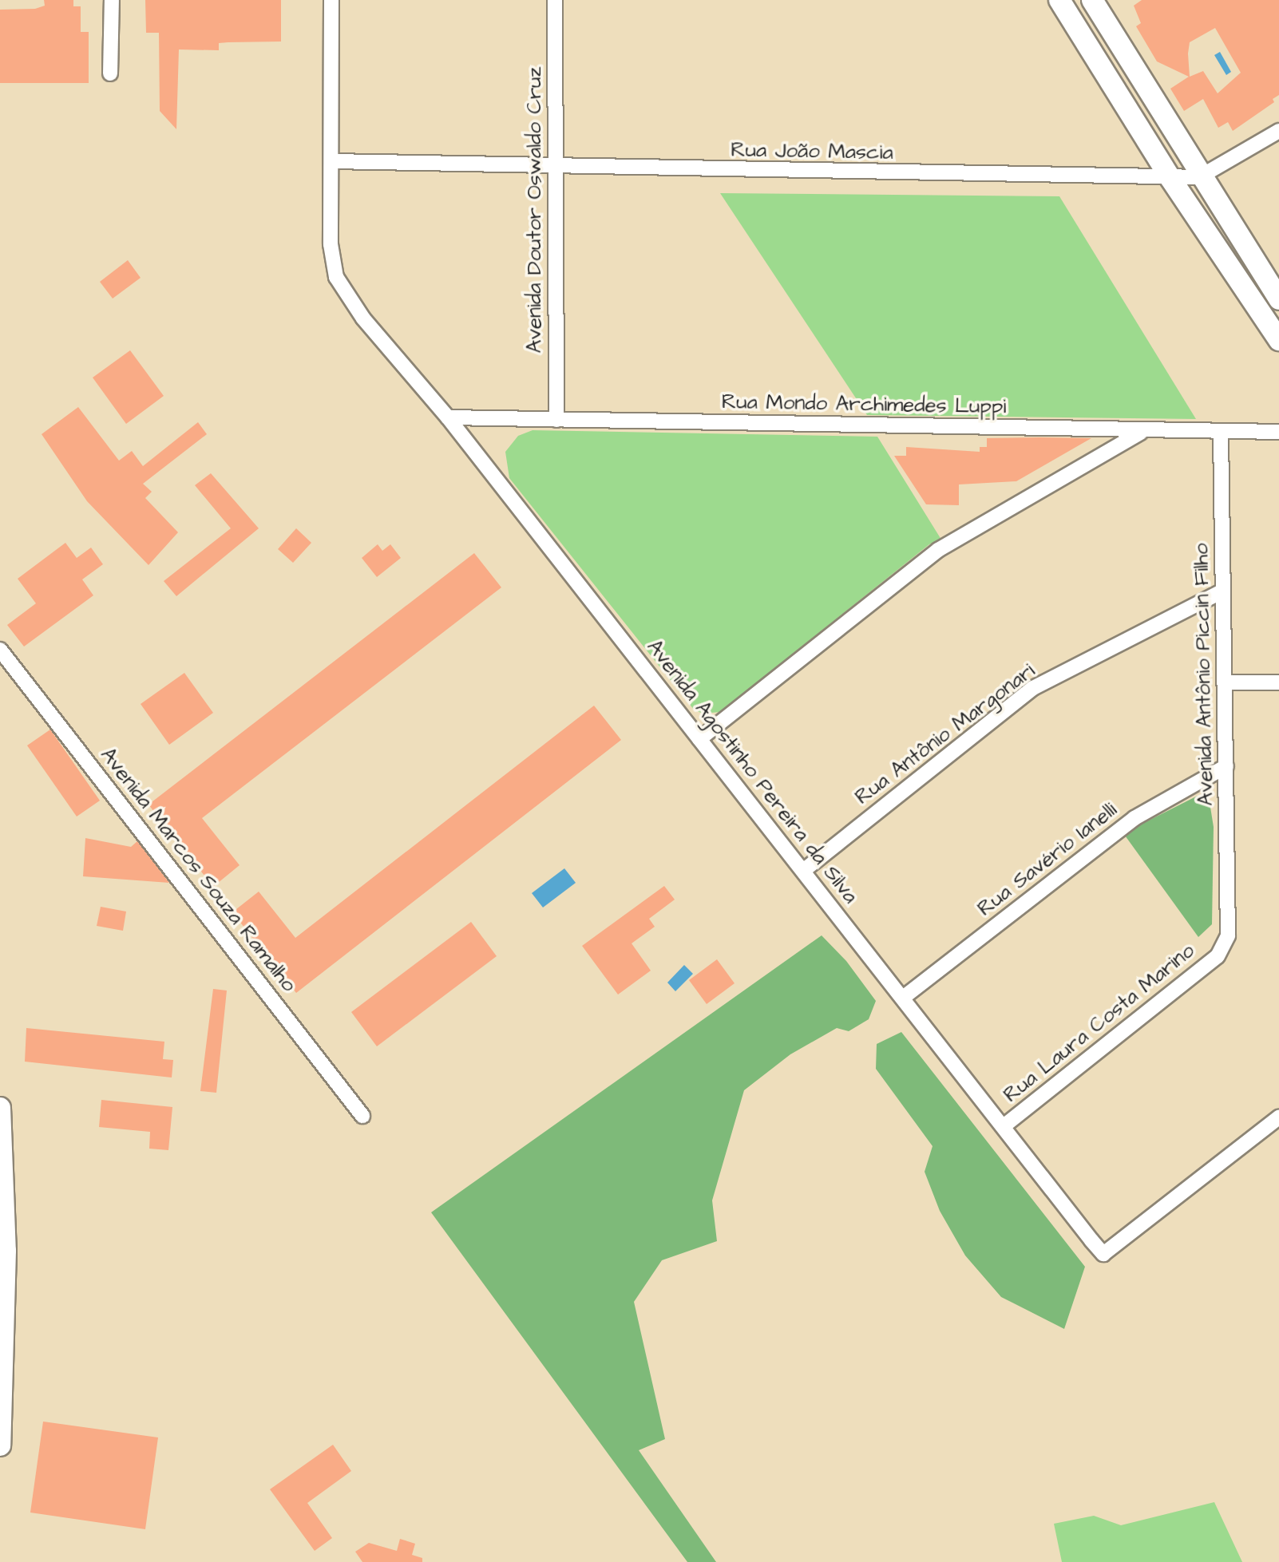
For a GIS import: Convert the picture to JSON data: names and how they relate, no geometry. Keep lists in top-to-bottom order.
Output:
{
  "streets": {
    "street": [
      "Rua João Mascia",
      "Avenida Doutor Oswaldo Cruz",
      "Rua Mondo Archimedes Luppi",
      "Avenida Antônio Piccin Filho",
      "Rua Antônio Margonari",
      "Avenida Agostinho Pereira da Silva",
      "Rua Savério Ianelli",
      "Avenida Marcos Souza Ramalho",
      "Rua Laura Costa Marino"
    ]
  },
  "crossings": [
    ["Rua João Mascia", "Avenida Doutor Oswaldo Cruz"],
    ["Rua João Mascia", "Avenida Agostinho Pereira da Silva"],
    ["Avenida Doutor Oswaldo Cruz", "Rua Mondo Archimedes Luppi"],
    ["Rua Mondo Archimedes Luppi", "Avenida Antônio Piccin Filho"],
    ["Rua Mondo Archimedes Luppi", "Avenida Agostinho Pereira da Silva"],
    ["Avenida Antônio Piccin Filho", "Rua Antônio Margonari"],
    ["Avenida Antônio Piccin Filho", "Rua Savério Ianelli"],
    ["Avenida Antônio Piccin Filho", "Rua Laura Costa Marino"],
    ["Rua Antônio Margonari", "Avenida Agostinho Pereira da Silva"],
    ["Avenida Agostinho Pereira da Silva", "Rua Savério Ianelli"],
    ["Avenida Agostinho Pereira da Silva", "Rua Laura Costa Marino"]
  ]
}
